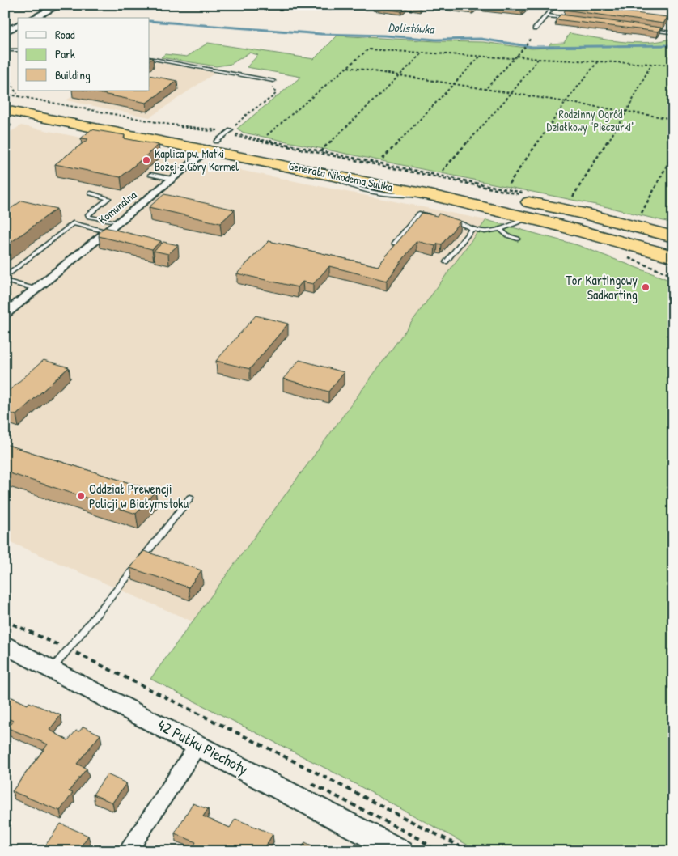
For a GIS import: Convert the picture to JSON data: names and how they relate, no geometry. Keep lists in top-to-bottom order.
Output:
{
  "streets": {
    "highway": ["Generała Nikodema Sulika"],
    "street": ["Komunalna", "42 Pułku Piechoty"]
  },
  "crossings": [
    ["Generała Nikodema Sulika", "Komunalna"]
  ],
  "water": ["Dolistówka"],
  "parks": ["Rodzinny Ogród Działkowy \"Pieczurki\""],
  "places": ["Kaplica pw. Matki Bożej z Góry Karmel", "Tor Kartingowy Sadkarting", "Oddział Prewencji Policji w Białymstoku"],
  "legend": ["Road", "Park", "Building"]
}
